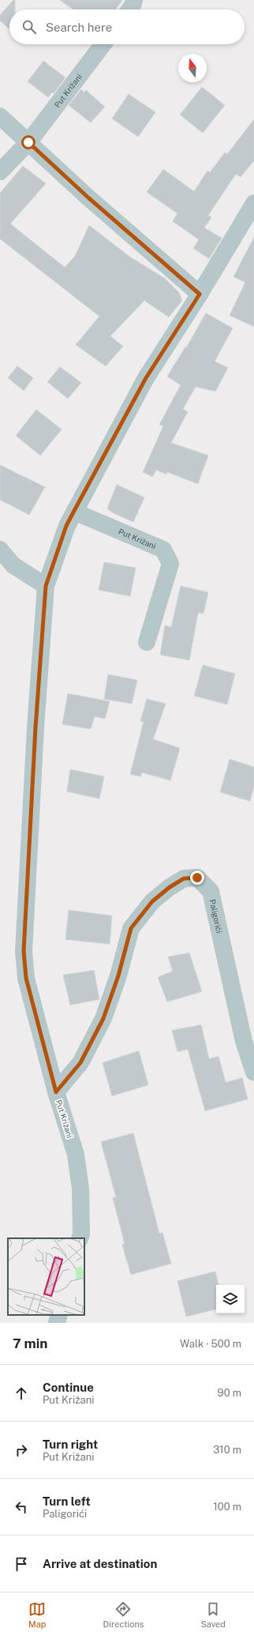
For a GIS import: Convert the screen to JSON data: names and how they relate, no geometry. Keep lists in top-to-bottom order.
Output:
{
  "streets": {
    "street": ["Put Križani", "Paligorići"]
  },
  "crossings": [
    ["Put Križani", "Paligorići"]
  ],
  "north": "top",
  "page": {
    "search": "Search here",
    "heading": ["7 min", "Walk · 500 m"],
    "list": [
      ["Continue", "Put Križani", "90 m"],
      ["Turn right", "Put Križani", "310 m"],
      ["Turn left", "Paligorići", "100 m"],
      "Arrive at destination"
    ],
    "nav": ["Map", "Directions", "Saved"]
  }
}
